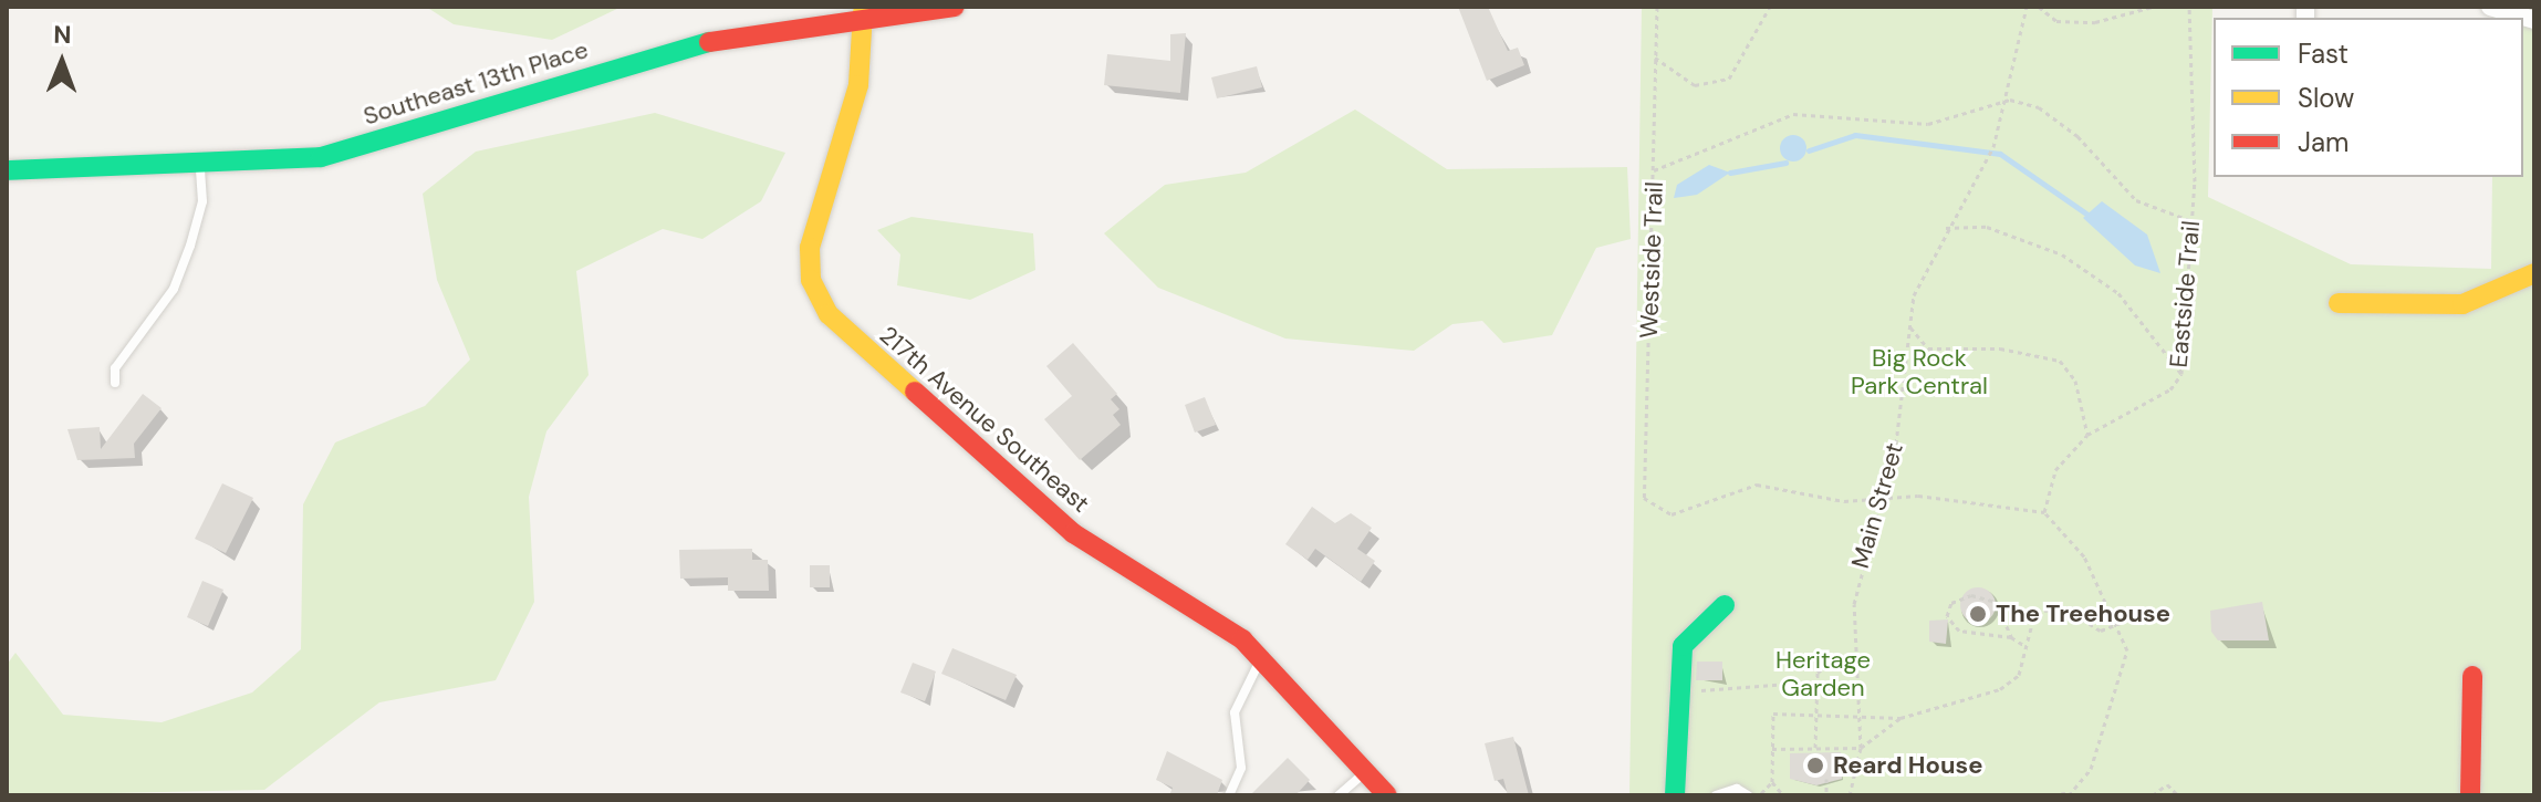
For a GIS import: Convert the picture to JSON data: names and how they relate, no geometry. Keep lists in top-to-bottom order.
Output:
{
  "streets": {
    "street": ["Southeast 13th Place", "217th Avenue Southeast"],
    "path": ["Westside Trail", "Eastside Trail", "Main Street"]
  },
  "crossings": [
    ["Southeast 13th Place", "217th Avenue Southeast"],
    ["Westside Trail", "Main Street"]
  ],
  "parks": ["Big Rock Park Central", "Heritage Garden"],
  "places": ["The Treehouse", "Reard House"],
  "legend": ["Fast", "Slow", "Jam"],
  "north": "top"
}
